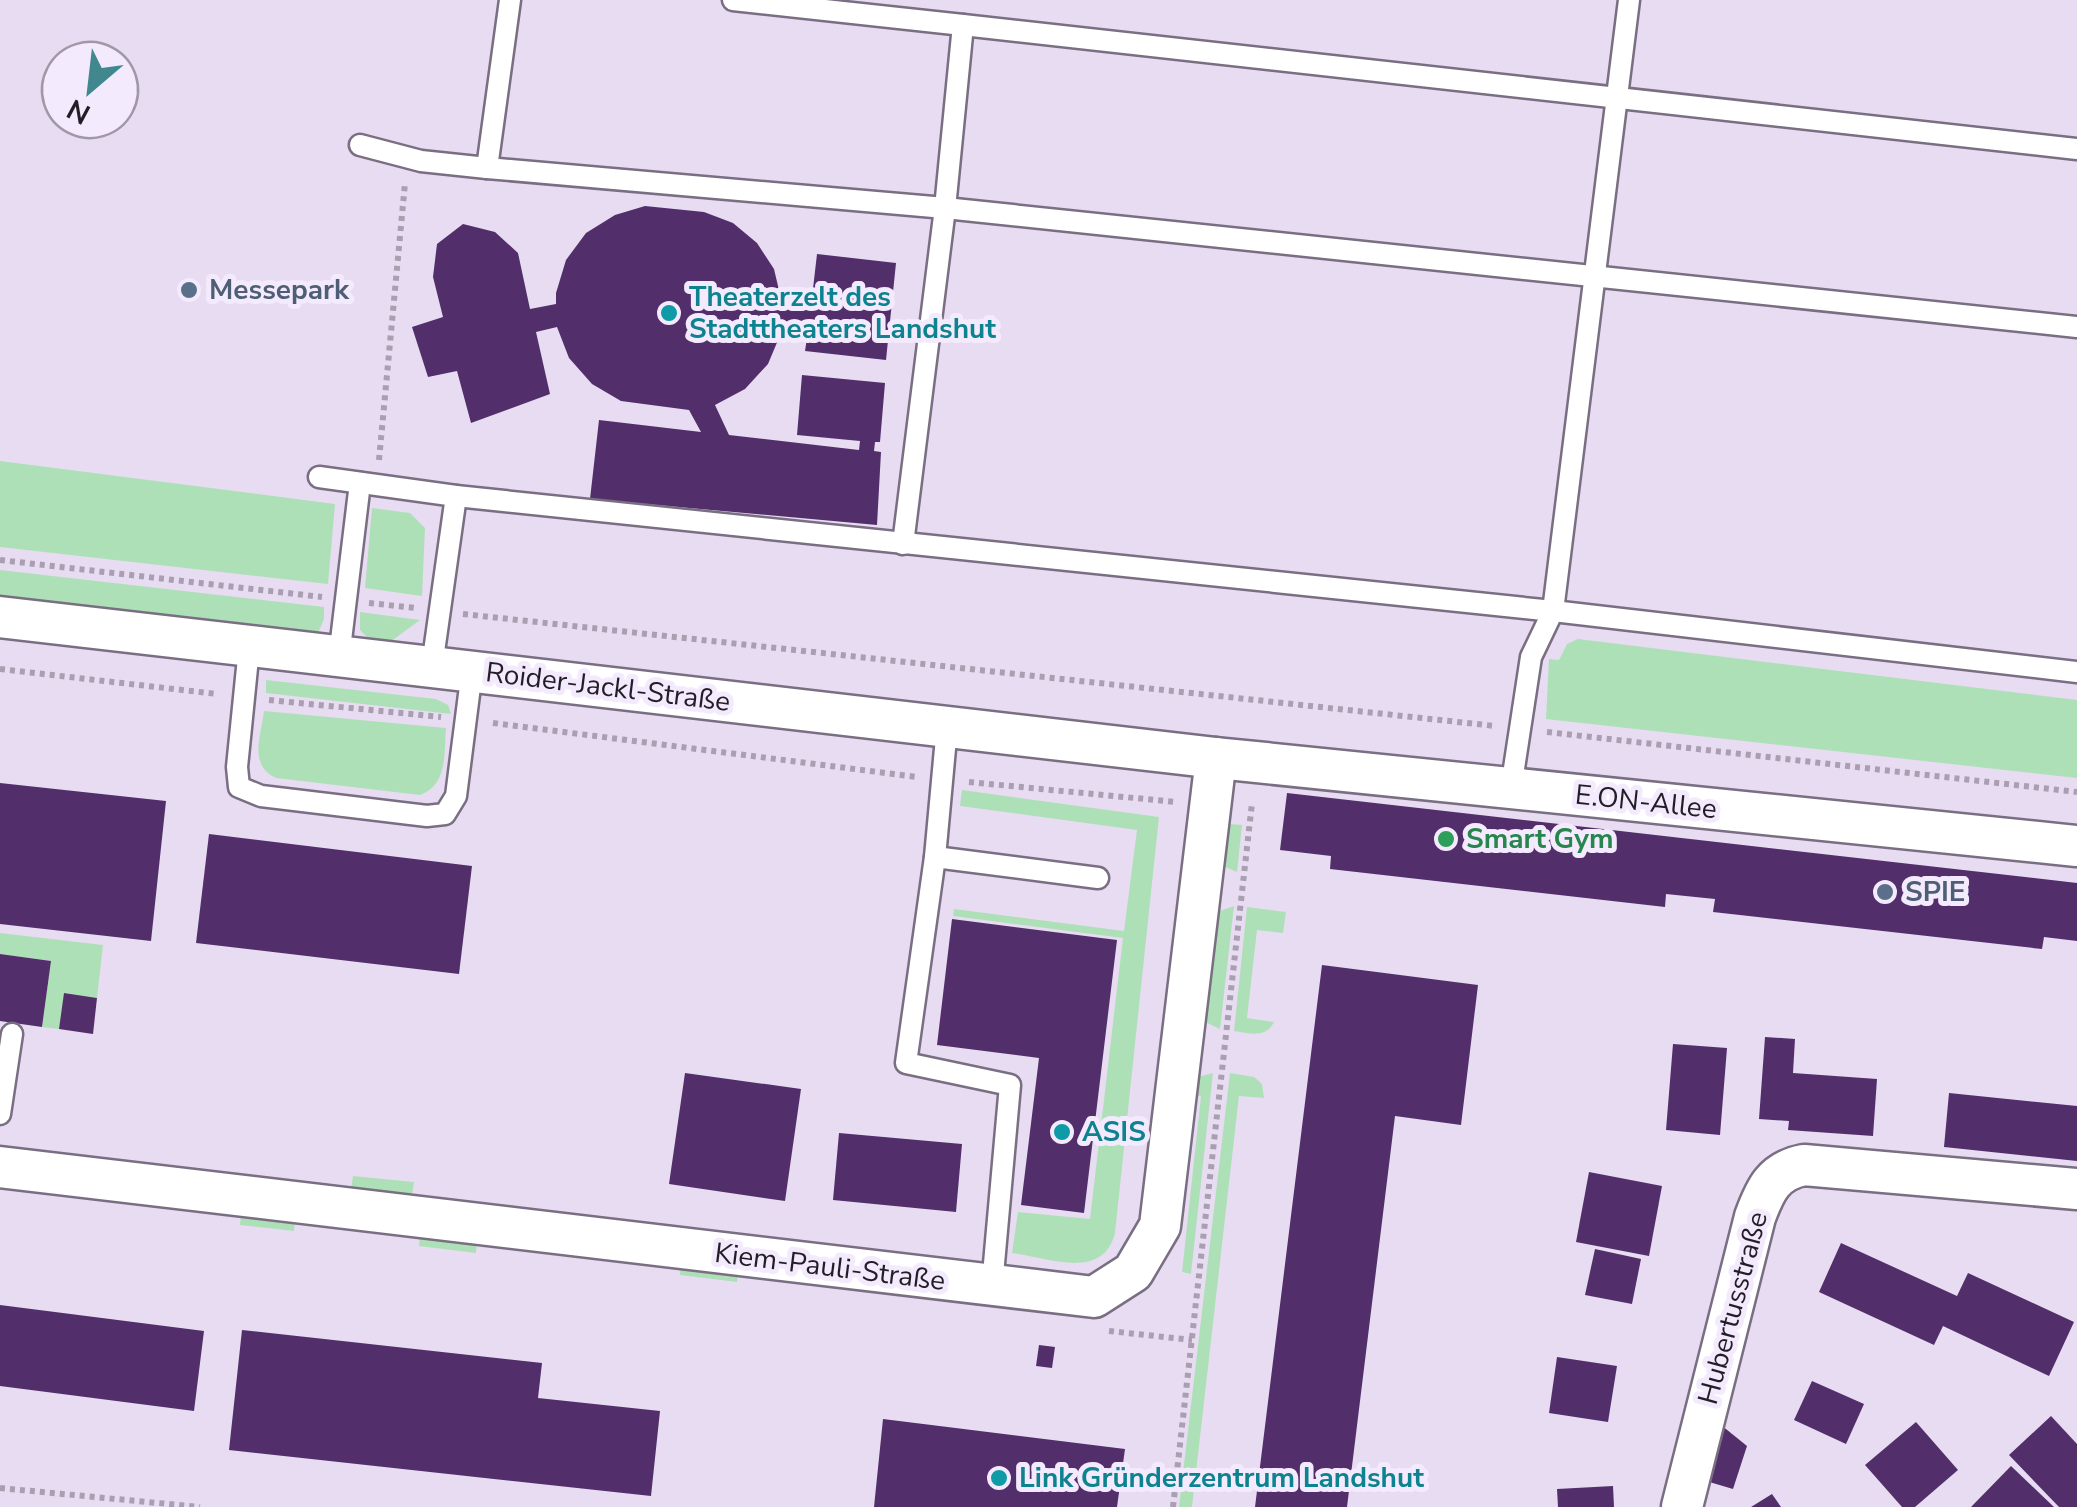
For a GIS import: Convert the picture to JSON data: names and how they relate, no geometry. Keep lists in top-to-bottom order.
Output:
{
  "streets": {
    "street": [
      "Roider-Jackl-Straße",
      "E.ON-Allee",
      "Kiem-Pauli-Straße",
      "Hubertusstraße"
    ]
  },
  "crossings": [
    ["Roider-Jackl-Straße", "E.ON-Allee"],
    ["Roider-Jackl-Straße", "Kiem-Pauli-Straße"],
    ["E.ON-Allee", "Kiem-Pauli-Straße"]
  ],
  "places": [
    "Messepark",
    "Theaterzelt des Stadttheaters Landshut",
    "Smart Gym",
    "SPIE",
    "ASIS",
    "Link Gründerzentrum Landshut"
  ],
  "north": "bottom left"
}
